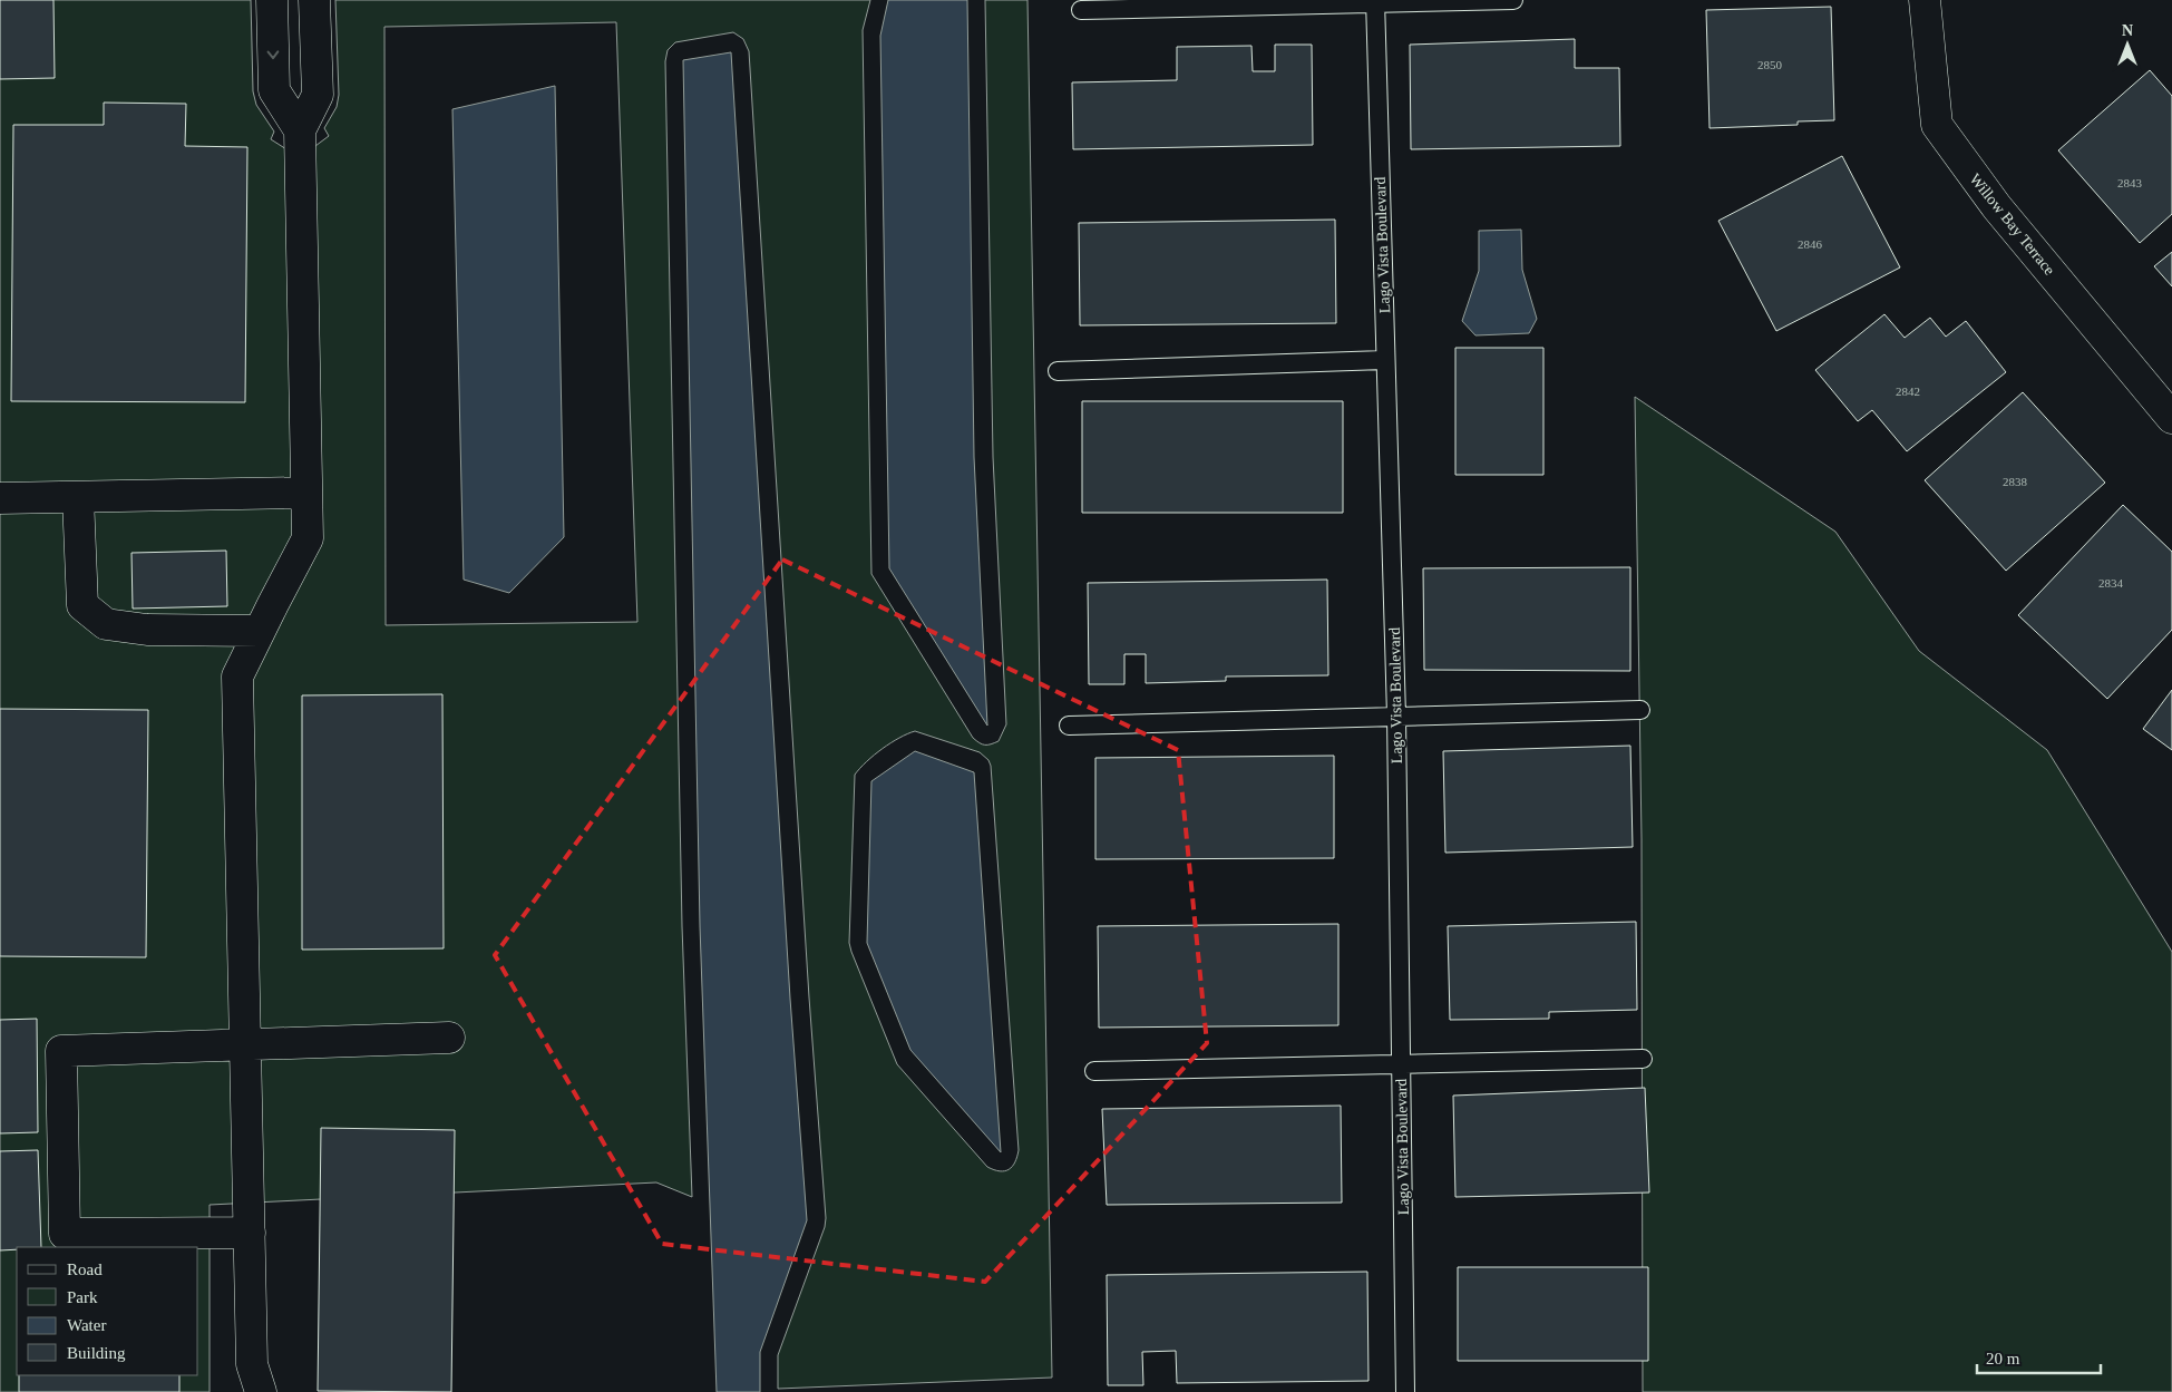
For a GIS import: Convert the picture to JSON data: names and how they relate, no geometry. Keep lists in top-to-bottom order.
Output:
{
  "streets": {
    "street": ["Willow Bay Terrace"],
    "lane": ["Lago Vista Boulevard"]
  },
  "house_numbers": [
    "2850",
    "2843",
    "2846",
    "2842",
    "2838",
    "2834"
  ],
  "legend": [
    "Road",
    "Park",
    "Water",
    "Building"
  ],
  "scale_bar": "20 m",
  "north": "top"
}
